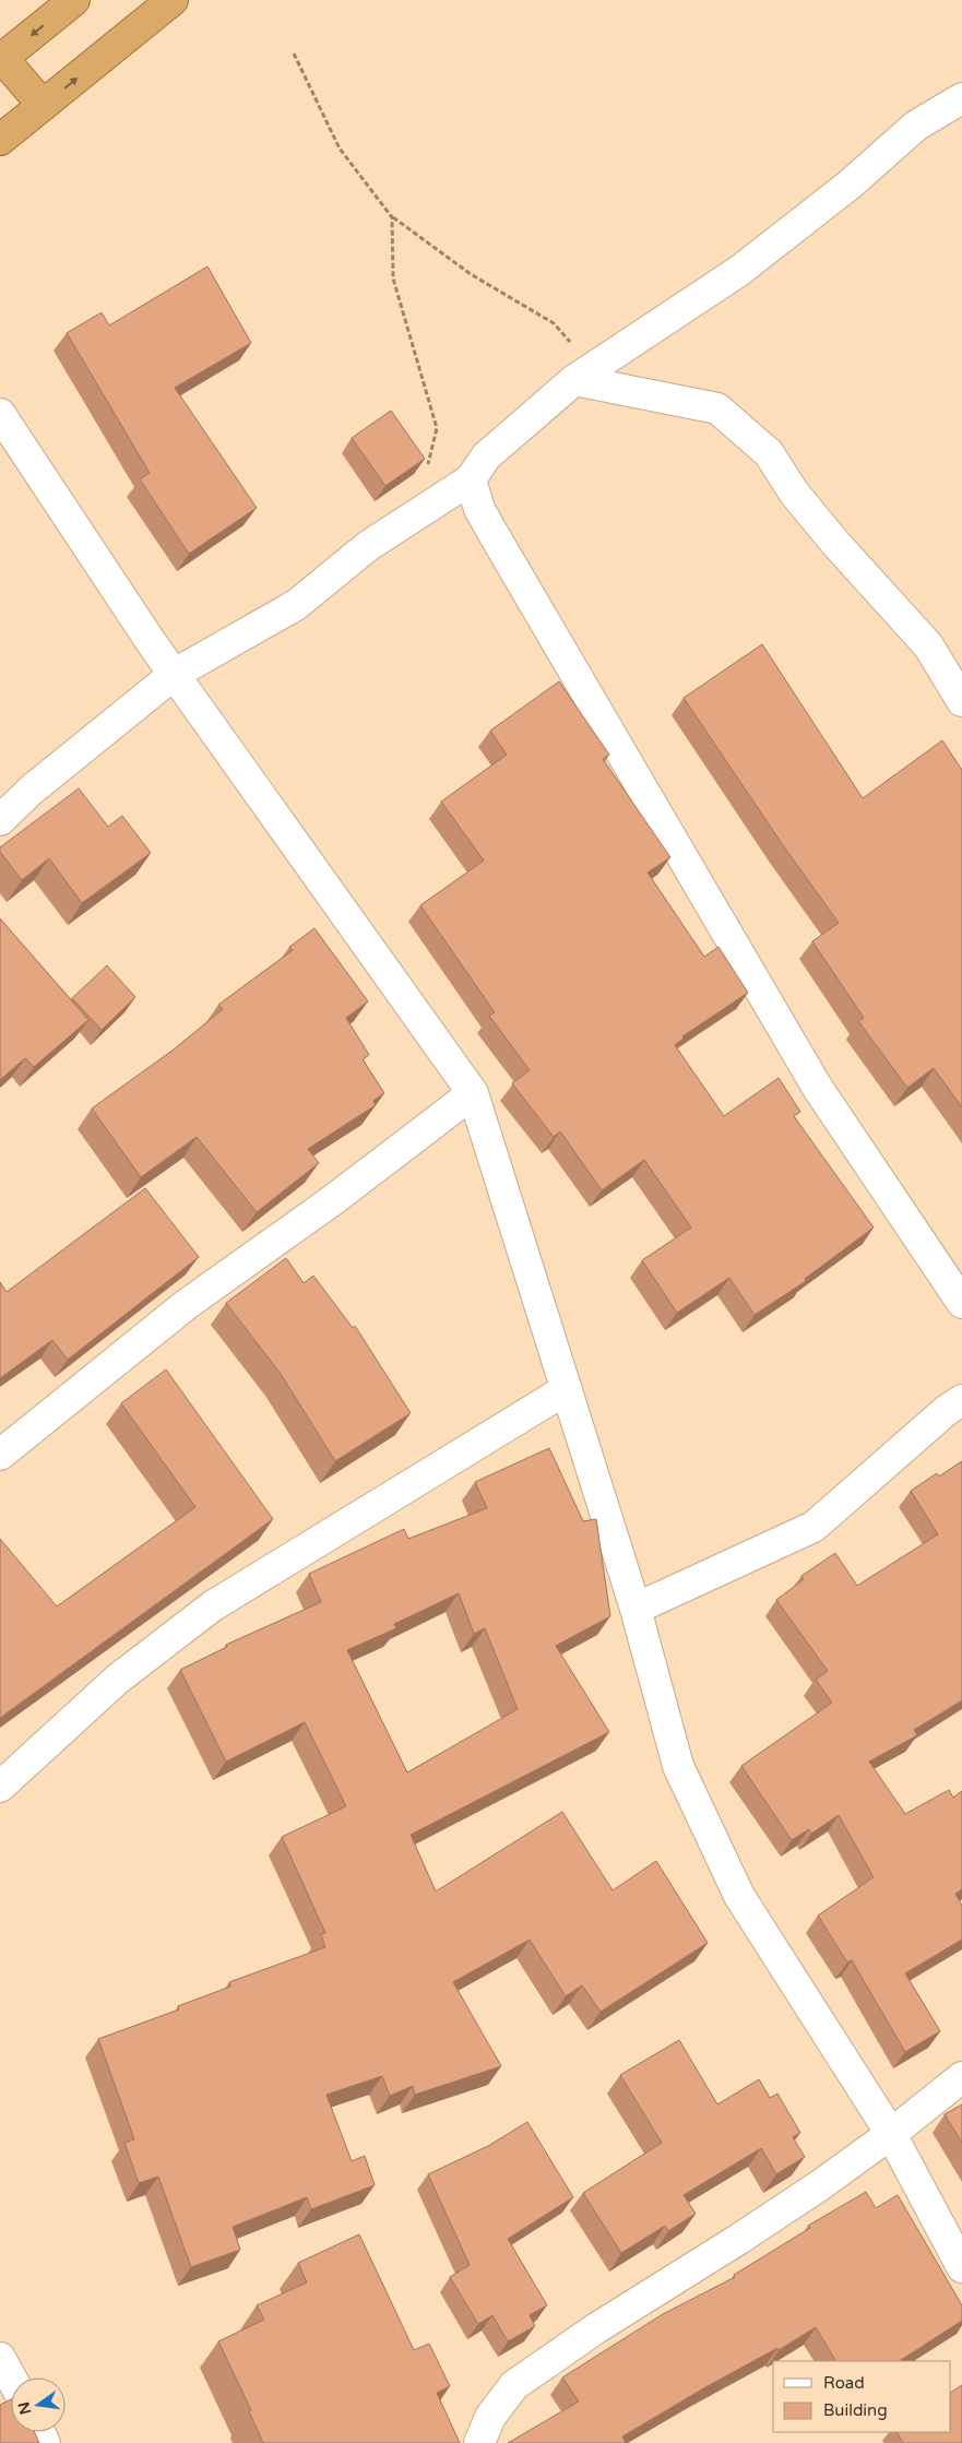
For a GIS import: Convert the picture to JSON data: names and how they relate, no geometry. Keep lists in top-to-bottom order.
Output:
{
  "legend": ["Road", "Building"],
  "north": "left"
}
